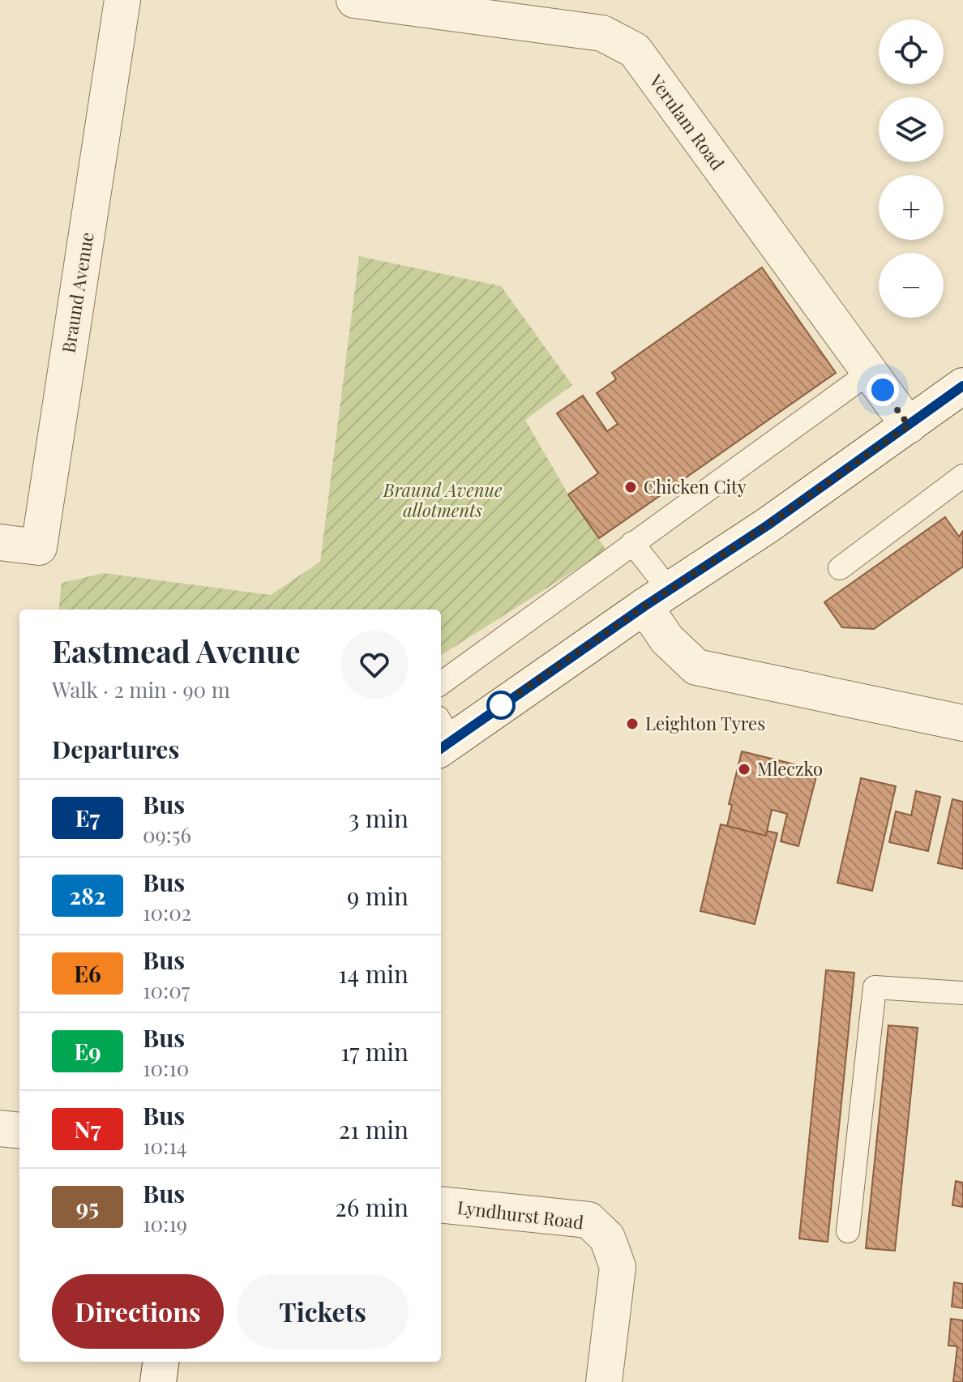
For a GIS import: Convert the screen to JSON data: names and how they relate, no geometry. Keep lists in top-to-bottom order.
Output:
{
  "streets": {
    "street": ["Verulam Road", "Braund Avenue", "Lyndhurst Road"]
  },
  "parks": ["Braund Avenue allotments"],
  "places": ["Chicken City", "Leighton Tyres", "Mleczko"],
  "lines": ["bus line E7"],
  "page": {
    "map_buttons": ["+", "−"],
    "heading": [
      ["Eastmead Avenue", "Walk · 2 min · 90 m"],
      "Departures"
    ],
    "list": [
      {
        "mark": "E7",
        "name": "Bus",
        "note": "09:56",
        "value": "3 min"
      },
      {
        "mark": "282",
        "name": "Bus",
        "note": "10:02",
        "value": "9 min"
      },
      {
        "mark": "E6",
        "name": "Bus",
        "note": "10:07",
        "value": "14 min"
      },
      {
        "mark": "E9",
        "name": "Bus",
        "note": "10:10",
        "value": "17 min"
      },
      {
        "mark": "N7",
        "name": "Bus",
        "note": "10:14",
        "value": "21 min"
      },
      {
        "mark": "95",
        "name": "Bus",
        "note": "10:19",
        "value": "26 min"
      }
    ],
    "buttons": ["Directions", "Tickets"]
  }
}
